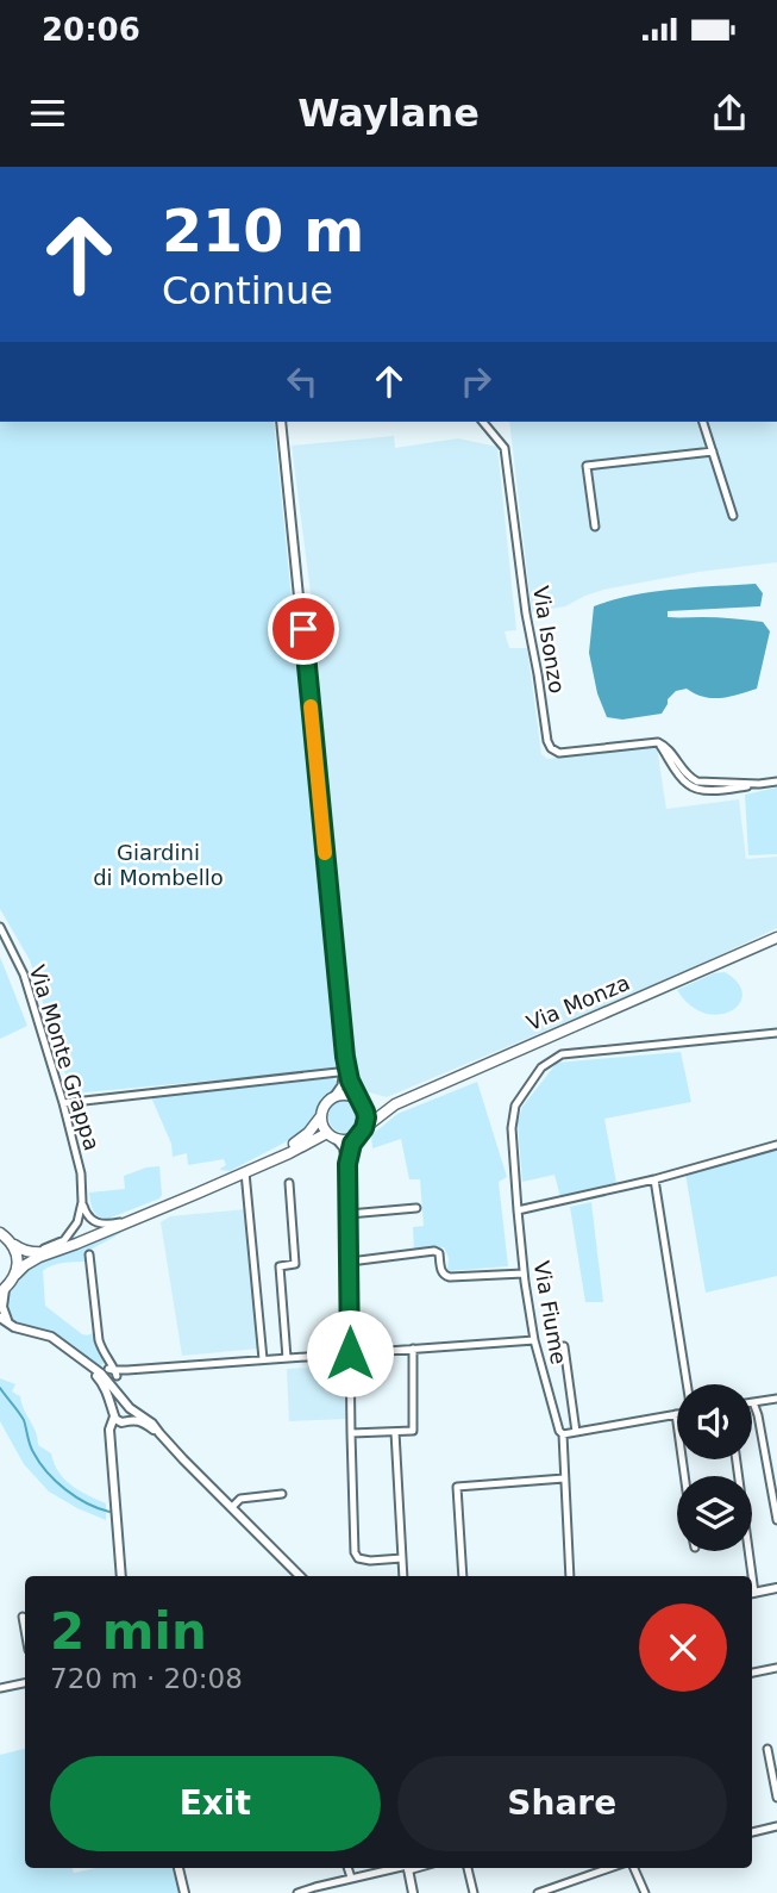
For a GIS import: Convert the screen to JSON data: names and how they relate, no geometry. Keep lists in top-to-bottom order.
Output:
{
  "streets": {
    "main road": ["Via Monza"],
    "street": ["Via Isonzo", "Via Monte Grappa", "Via Fiume"]
  },
  "parks": ["Giardini di Mombello"],
  "page": {
    "status": "20:06",
    "header": "Waylane",
    "turn": ["210 m", "Continue"],
    "heading": ["2 min", "720 m · 20:08"],
    "buttons": ["Exit", "Share"]
  }
}
